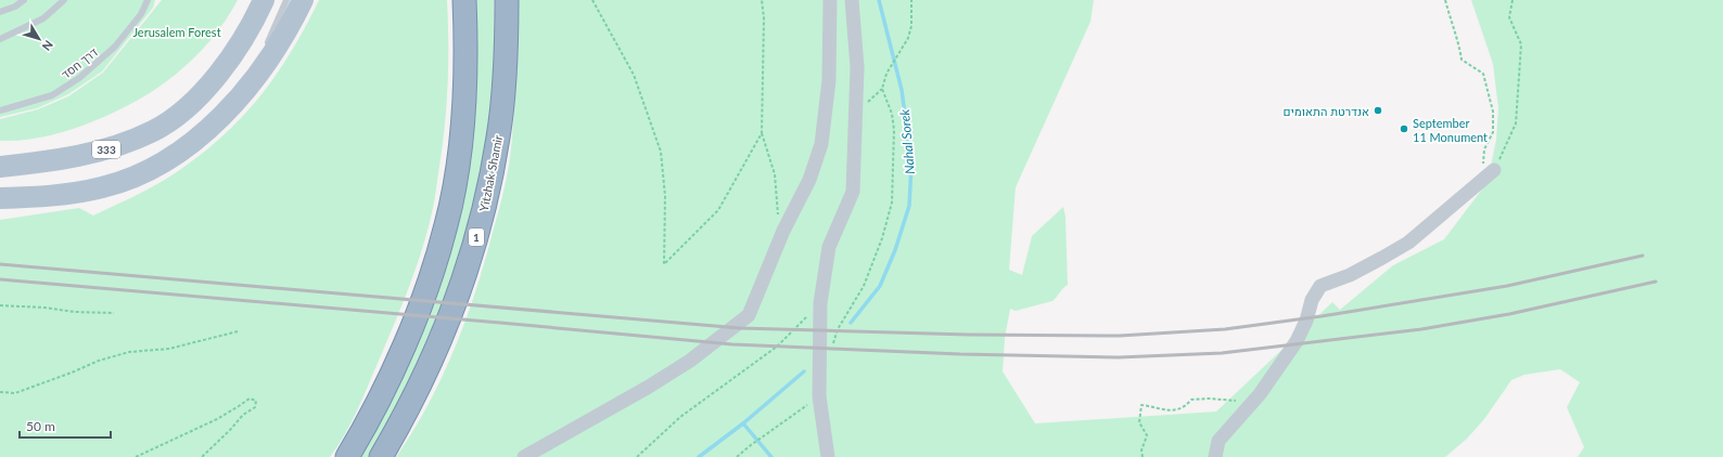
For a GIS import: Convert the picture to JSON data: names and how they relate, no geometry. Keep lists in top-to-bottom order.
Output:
{
  "streets": {
    "highway": ["Yitzhak Shamir", "1"],
    "main road": ["333"],
    "lane": ["דרך חסד"]
  },
  "water": ["Nahal Sorek"],
  "parks": ["Jerusalem Forest"],
  "places": ["אנדרטת התאומים", "September 11 Monument"],
  "scale_bar": "50 m",
  "north": "bottom right"
}
